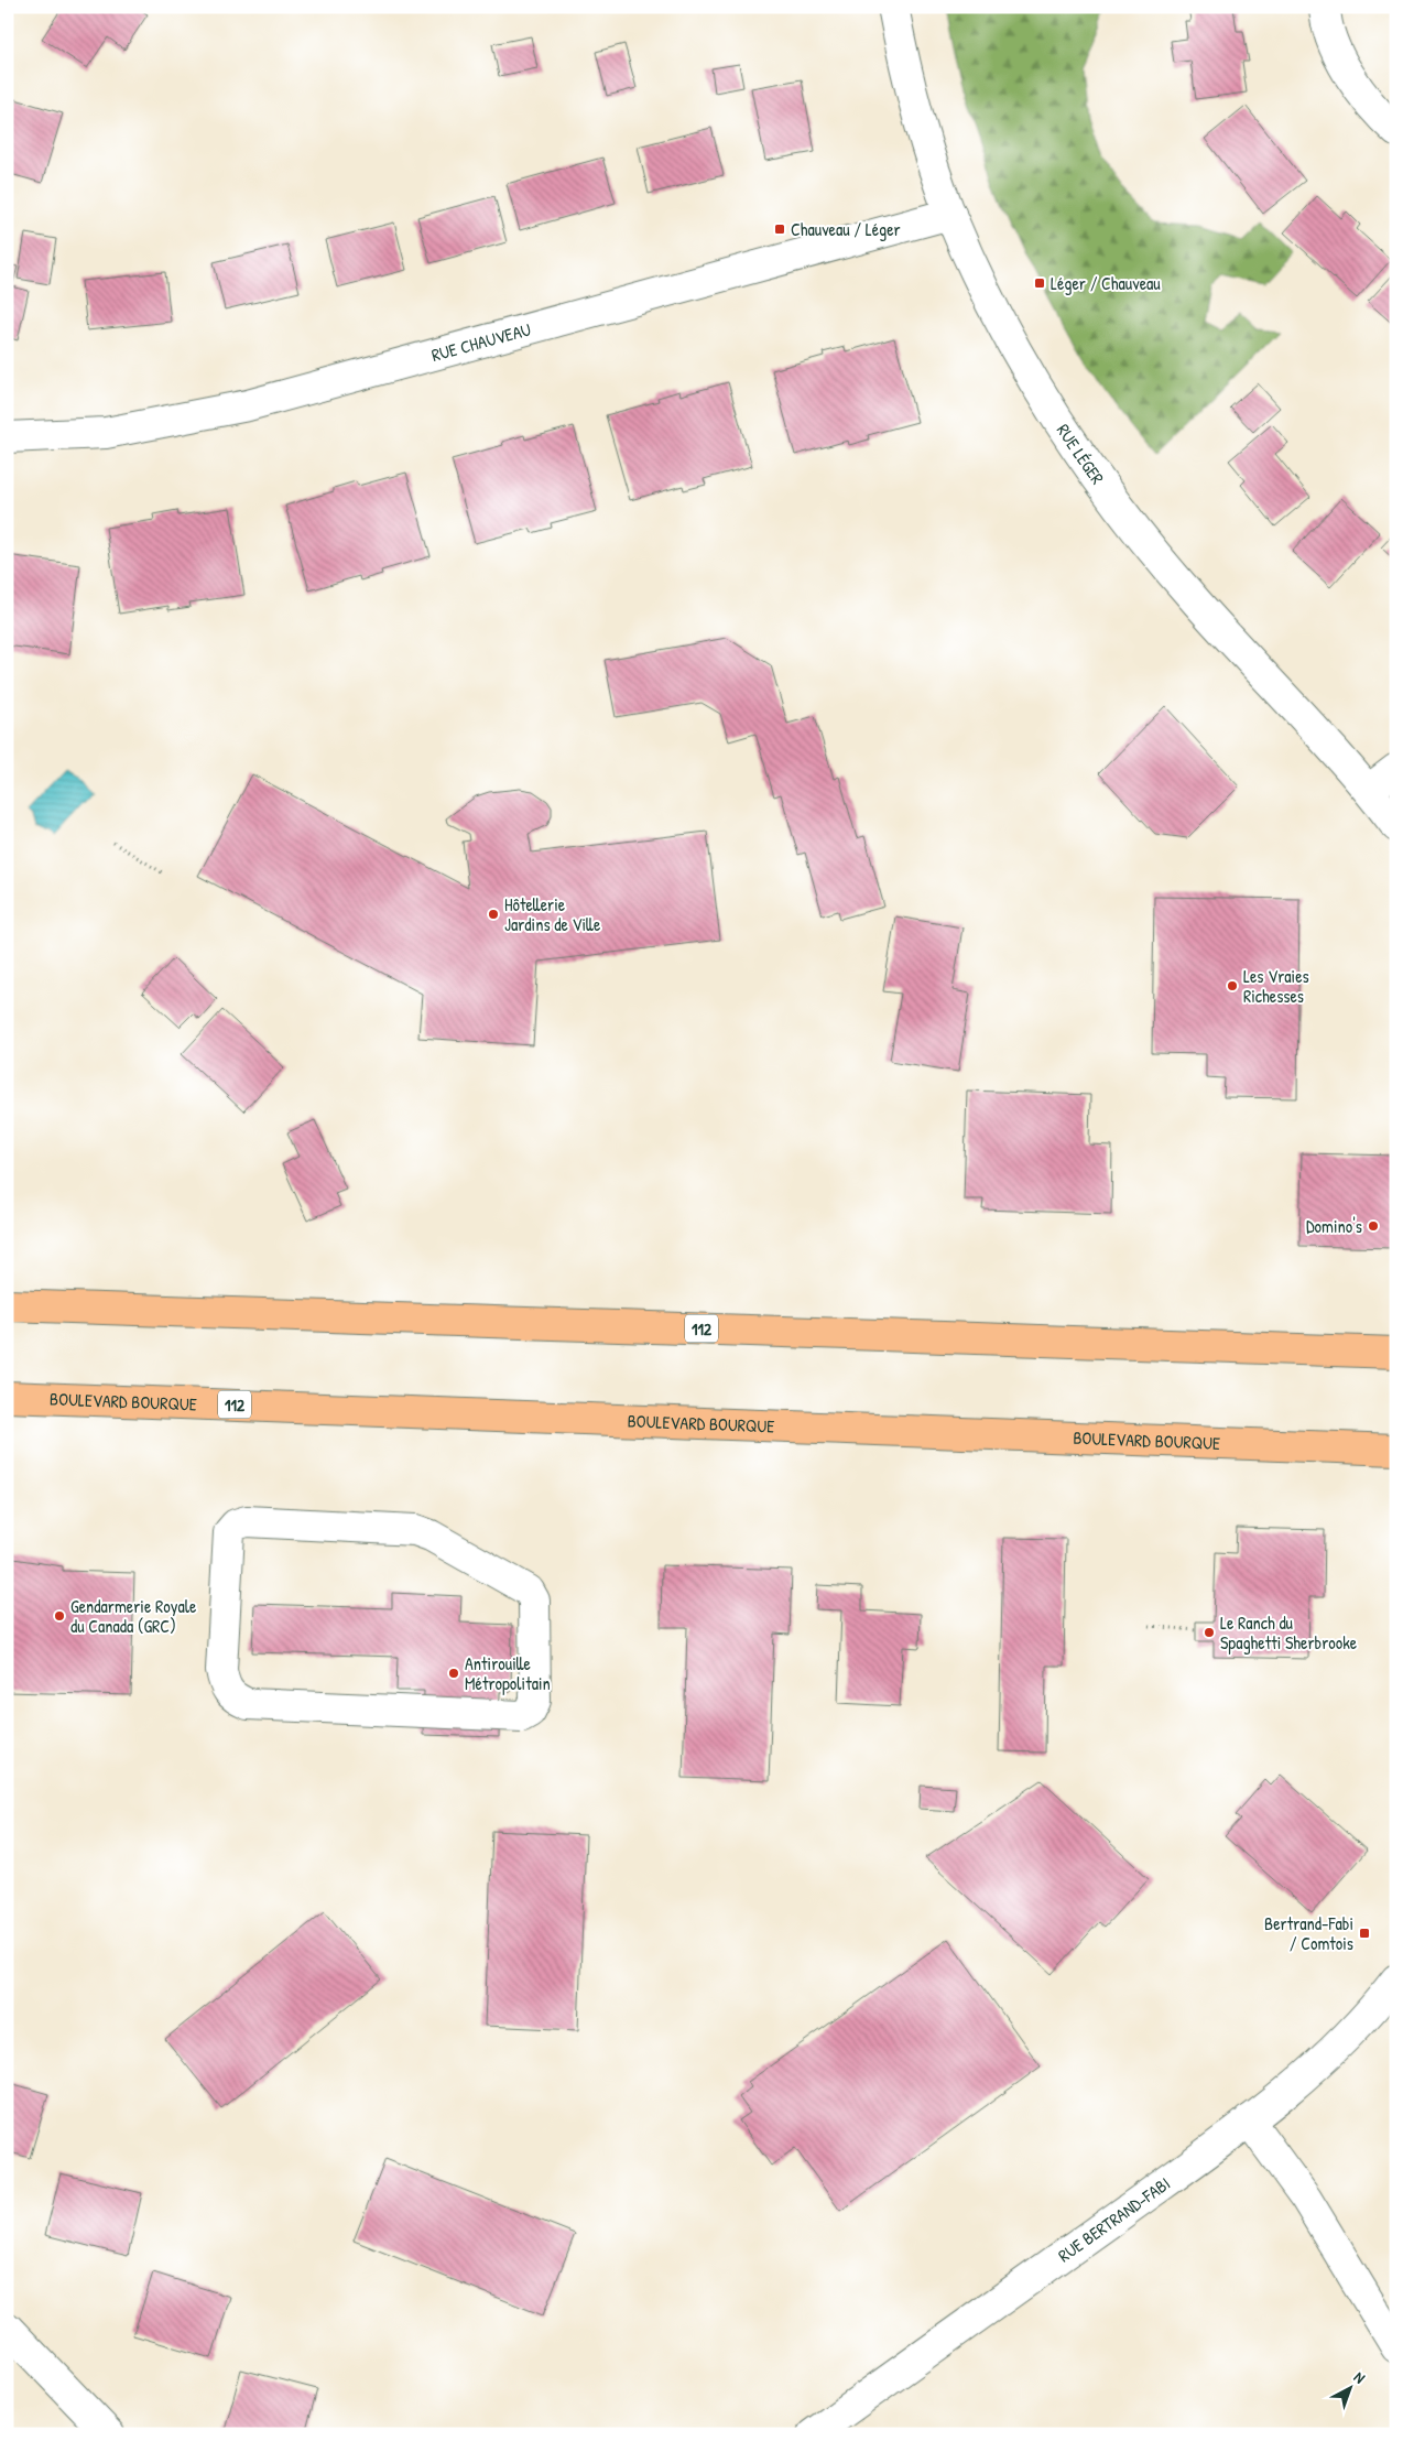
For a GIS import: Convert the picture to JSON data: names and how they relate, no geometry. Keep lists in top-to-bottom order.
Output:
{
  "streets": {
    "main road": ["112", "BOULEVARD BOURQUE"],
    "street": ["RUE CHAUVEAU", "RUE LÉGER", "RUE BERTRAND-FABI"]
  },
  "crossings": [
    ["RUE CHAUVEAU", "RUE LÉGER"]
  ],
  "places": {
    "transit": ["Chauveau / Léger", "Léger / Chauveau", "Bertrand-Fabi / Comtois"],
    "other": [
      "Hôtellerie Jardins de Ville",
      "Les Vraies Richesses",
      "Domino's",
      "Gendarmerie Royale du Canada (GRC)",
      "Le Ranch du Spaghetti Sherbrooke",
      "Antirouille Métropolitain"
    ]
  },
  "north": "top right"
}
